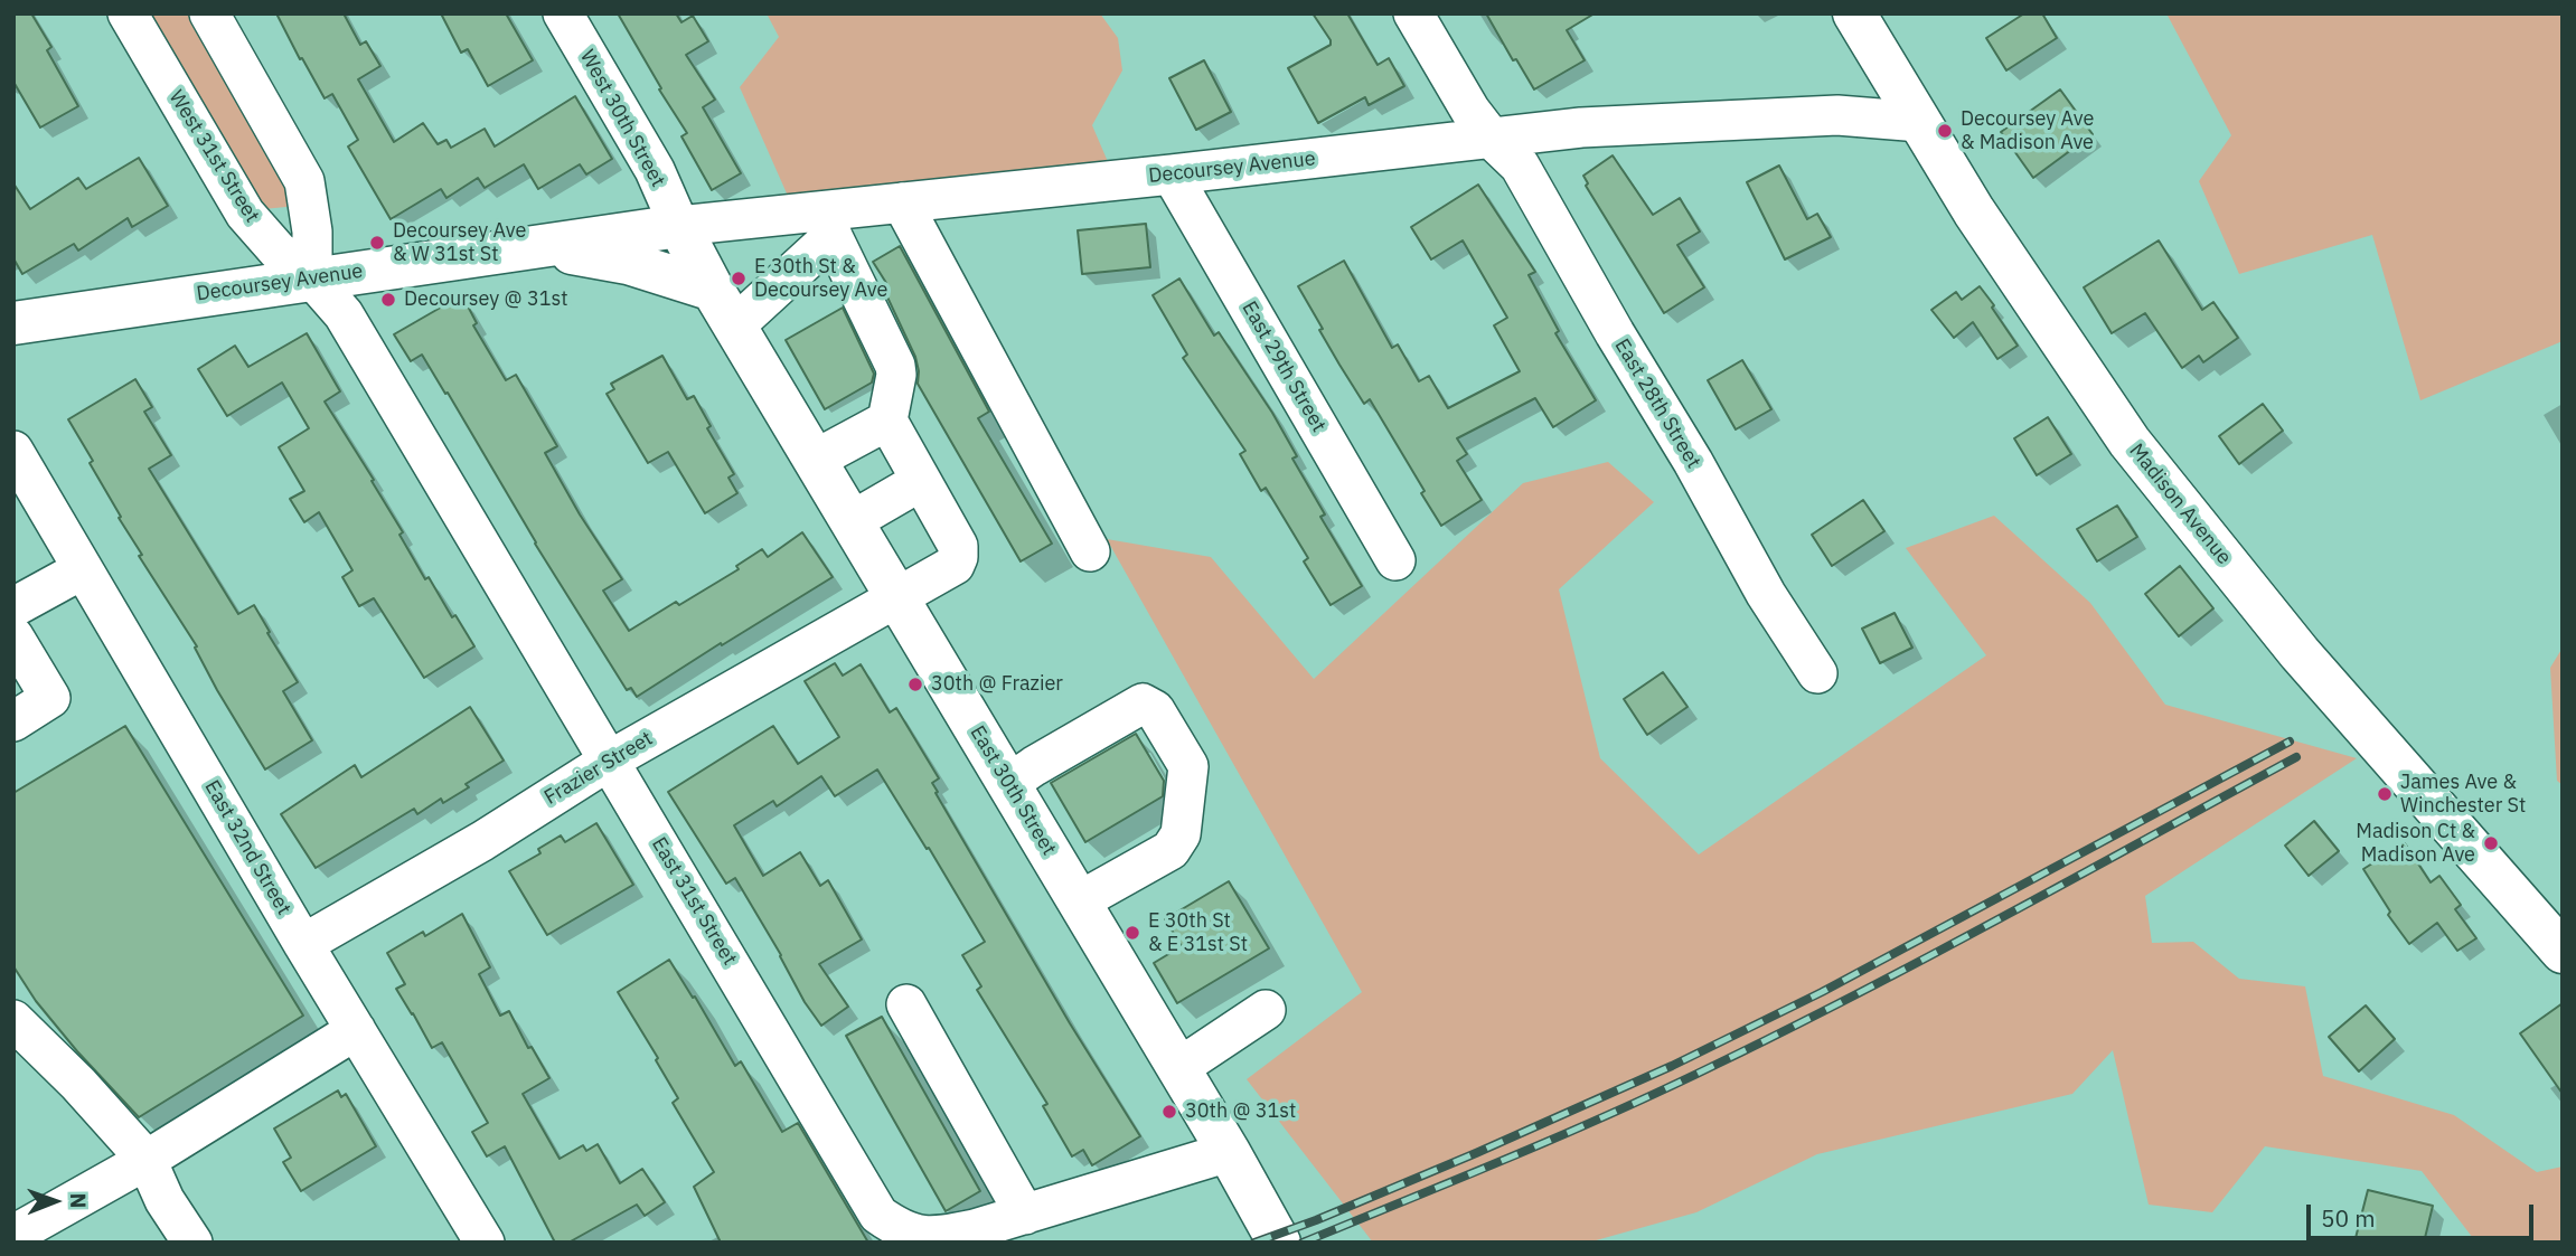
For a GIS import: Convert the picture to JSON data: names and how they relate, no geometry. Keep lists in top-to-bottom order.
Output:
{
  "streets": {
    "main road": ["Decoursey Avenue", "Madison Avenue", "East 30th Street"],
    "street": [
      "West 30th Street",
      "West 31st Street",
      "East 29th Street",
      "East 28th Street",
      "Frazier Street",
      "East 32nd Street",
      "East 31st Street"
    ]
  },
  "crossings": [
    ["West 30th Street", "Decoursey Avenue"],
    ["West 30th Street", "East 30th Street"],
    ["West 31st Street", "Decoursey Avenue"],
    ["West 31st Street", "East 31st Street"],
    ["Decoursey Avenue", "East 29th Street"],
    ["Decoursey Avenue", "East 28th Street"],
    ["Decoursey Avenue", "Madison Avenue"],
    ["Decoursey Avenue", "East 30th Street"],
    ["Decoursey Avenue", "East 31st Street"],
    ["Frazier Street", "East 30th Street"],
    ["Frazier Street", "East 32nd Street"],
    ["Frazier Street", "East 31st Street"],
    ["East 30th Street", "East 31st Street"]
  ],
  "places": [
    "Decoursey Ave & Madison Ave",
    "Decoursey Ave & W 31st St",
    "E 30th St & Decoursey Ave",
    "Decoursey @ 31st",
    "30th @ Frazier",
    "James Ave & Winchester St",
    "Madison Ct & Madison Ave",
    "E 30th St & E 31st St",
    "30th @ 31st"
  ],
  "scale_bar": "50 m",
  "north": "right"
}
